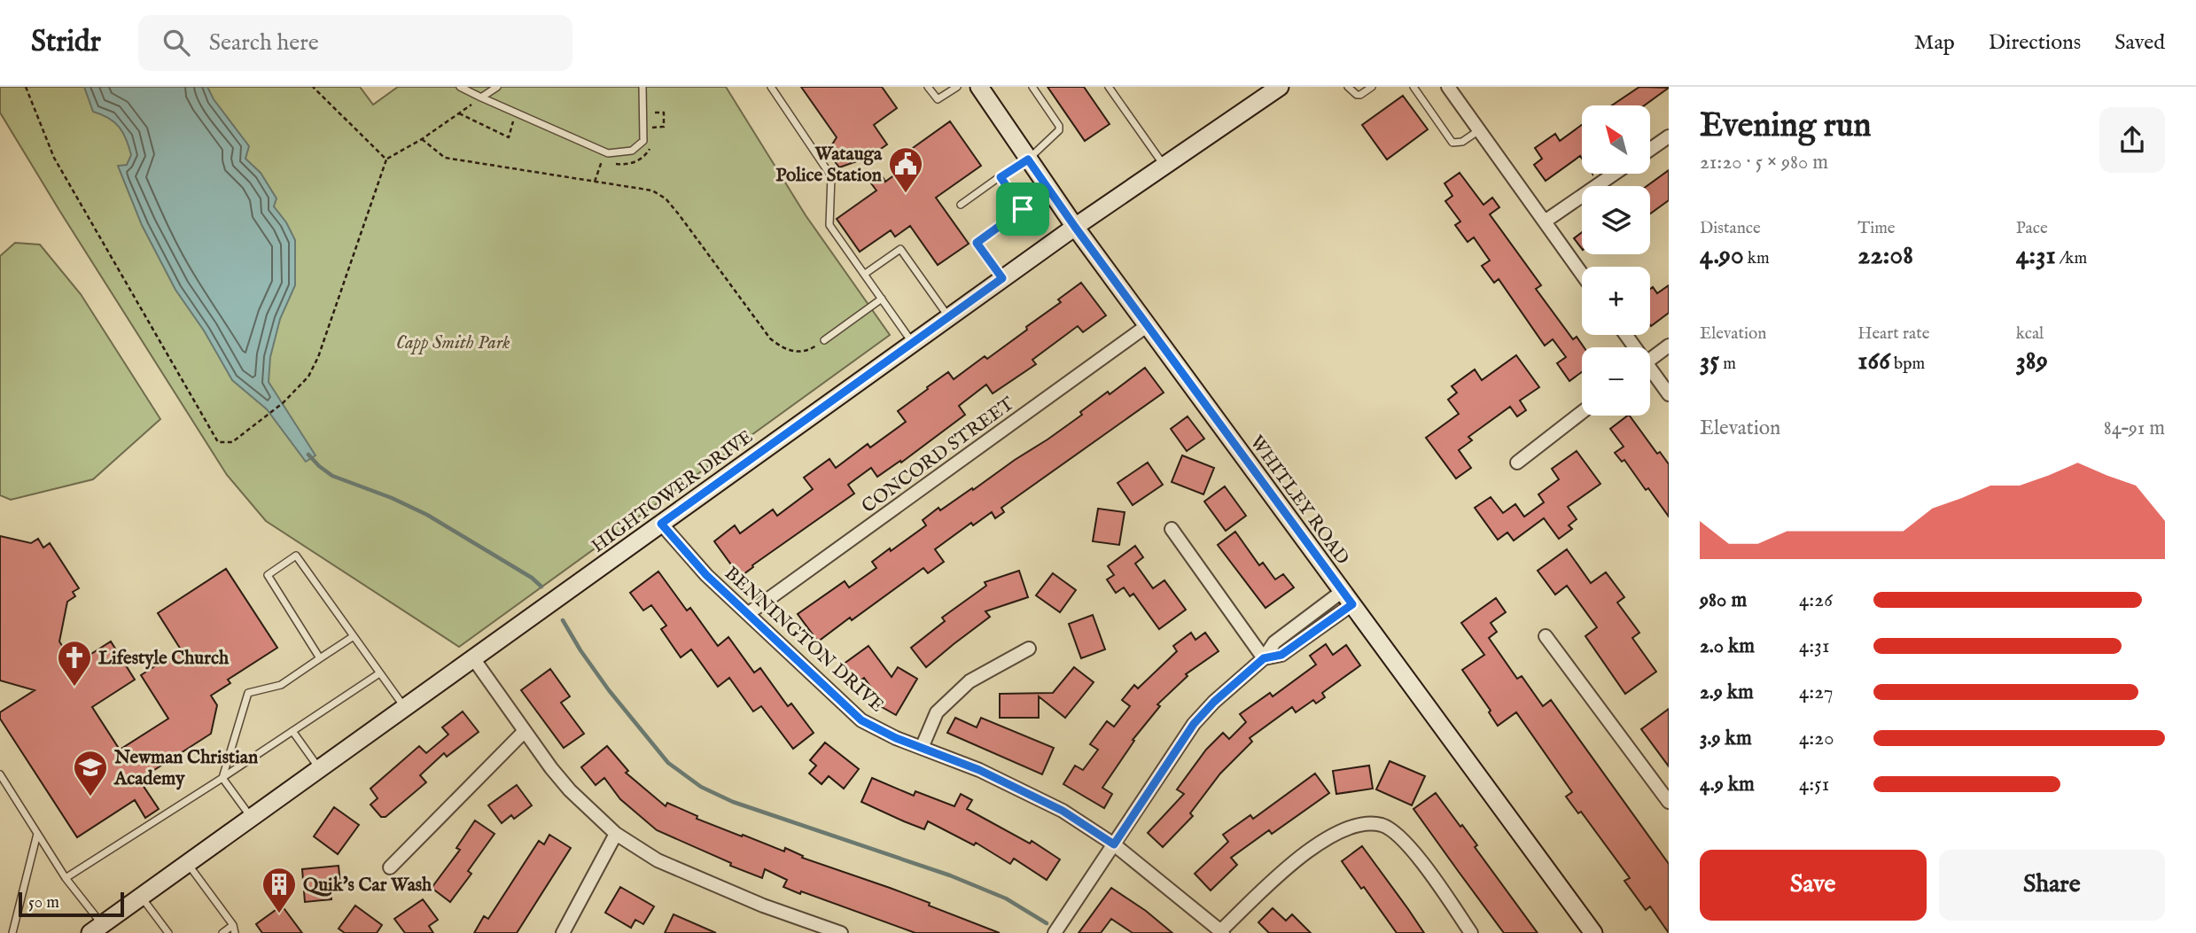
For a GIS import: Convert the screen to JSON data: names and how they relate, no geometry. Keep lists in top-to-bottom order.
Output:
{
  "streets": {
    "main road": ["HIGHTOWER DRIVE", "WHITLEY ROAD"],
    "street": ["CONCORD STREET", "BENNINGTON DRIVE"]
  },
  "crossings": [
    ["CONCORD STREET", "WHITLEY ROAD"],
    ["CONCORD STREET", "BENNINGTON DRIVE"],
    ["HIGHTOWER DRIVE", "WHITLEY ROAD"],
    ["HIGHTOWER DRIVE", "BENNINGTON DRIVE"]
  ],
  "parks": ["Capp Smith Park"],
  "places": {
    "public building": ["Watauga Police Station"],
    "church": ["Lifestyle Church"],
    "school or university": ["Newman Christian Academy"],
    "building": ["Quik's Car Wash"]
  },
  "scale_bar": "50 m",
  "north": "top left",
  "page": {
    "header": "Stridr",
    "search": "Search here",
    "nav": ["Map", "Directions", "Saved"],
    "heading": ["Evening run", "21:20 · 5 × 980 m"],
    "map_buttons": ["+", "−"],
    "stats": [
      ["Distance", "4.90 km"],
      ["Time", "22:08"],
      ["Pace", "4:31 /km"],
      ["Elevation", "35 m"],
      ["Heart rate", "166 bpm"],
      ["kcal", "389"]
    ],
    "chart": ["Elevation", "84–91 m"],
    "list": [
      {
        "name": "980 m",
        "note": "4:26"
      },
      {
        "name": "2.0 km",
        "note": "4:31"
      },
      {
        "name": "2.9 km",
        "note": "4:27"
      },
      {
        "name": "3.9 km",
        "note": "4:20"
      },
      {
        "name": "4.9 km",
        "note": "4:51"
      }
    ],
    "buttons": ["Save", "Share"],
    "scale": "50 m"
  }
}
